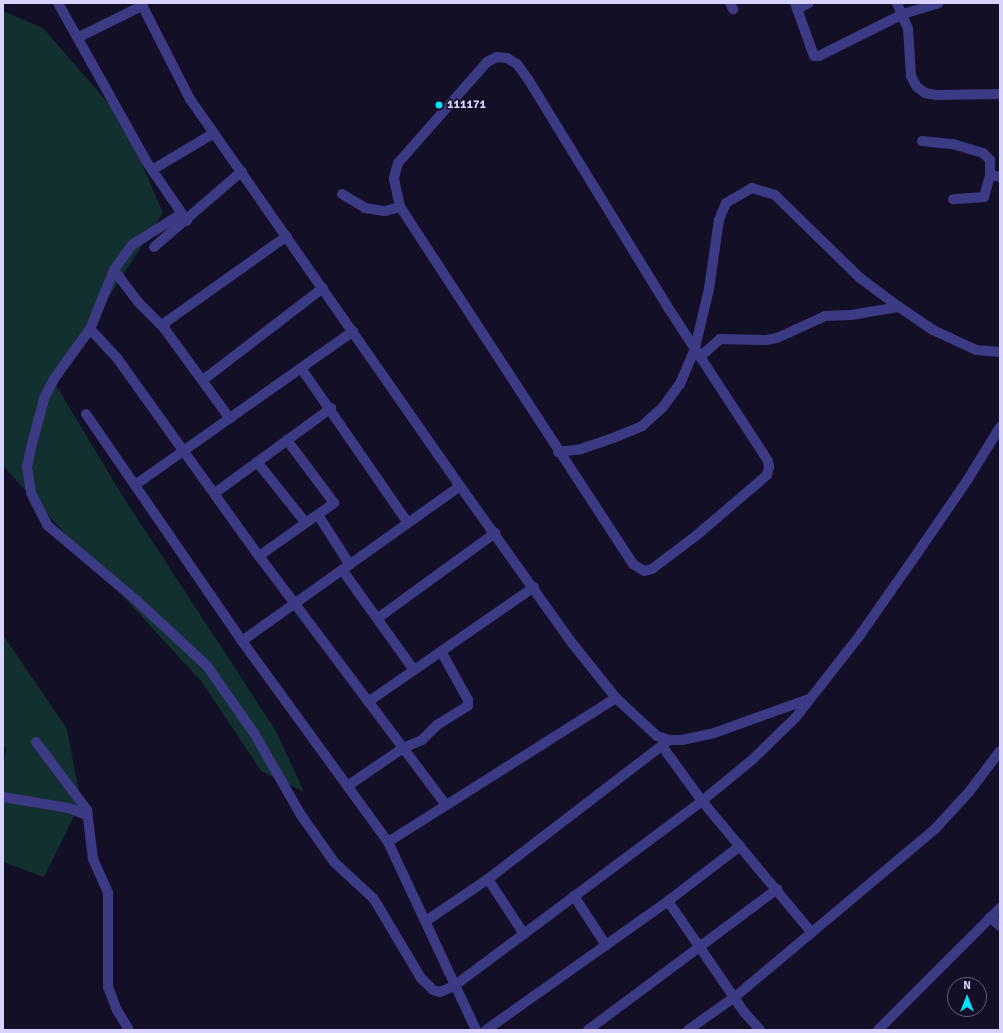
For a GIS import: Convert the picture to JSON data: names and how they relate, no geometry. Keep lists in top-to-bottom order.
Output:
{
  "places": ["111171"],
  "north": "top"
}
